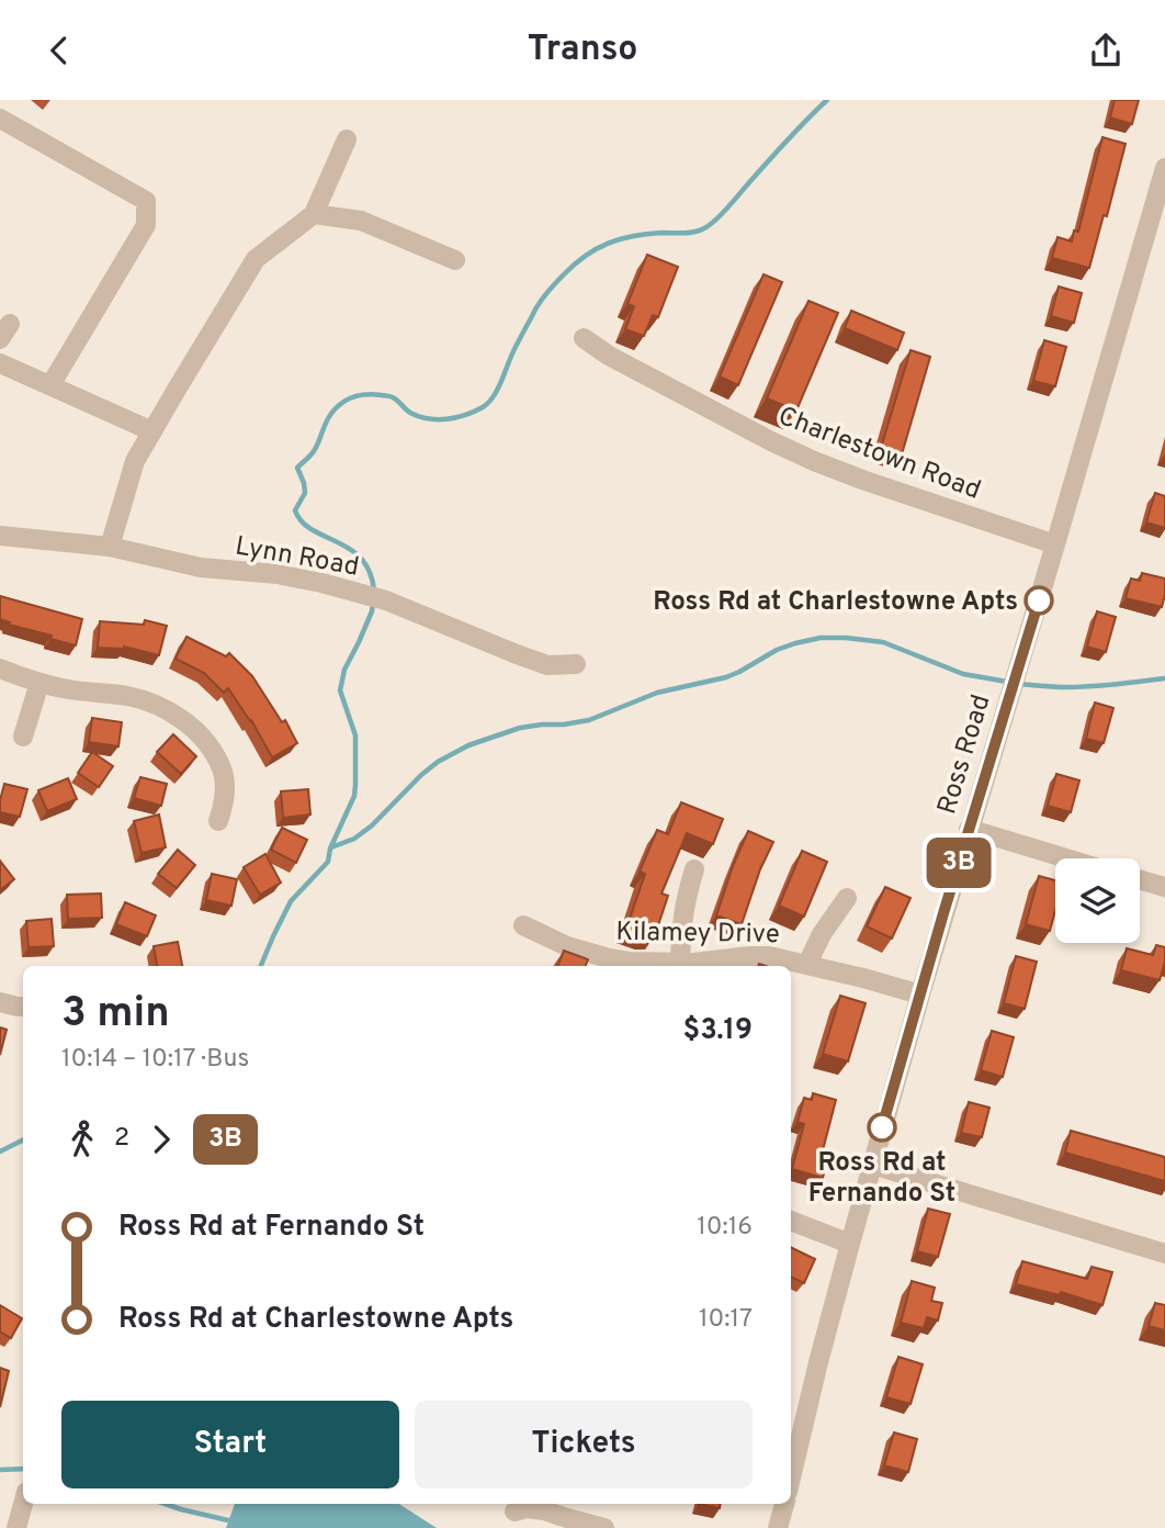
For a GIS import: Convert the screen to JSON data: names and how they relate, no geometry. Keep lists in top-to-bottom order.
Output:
{
  "streets": {
    "street": [
      "Charlestown Road",
      "Lynn Road",
      "Ross Road",
      "Kilamey Drive"
    ]
  },
  "crossings": [
    ["Charlestown Road", "Ross Road"],
    ["Ross Road", "Kilamey Drive"]
  ],
  "places": ["Ross Rd at Charlestowne Apts", "Ross Rd at Fernando St"],
  "lines": ["bus line 3B"],
  "page": {
    "header": "Transo",
    "on_map": "3B",
    "heading": ["3 min", "10:14 – 10:17 · Bus", "$3.19"],
    "legs": ["2", "3B"],
    "list": [
      {
        "name": "Ross Rd at Fernando St",
        "value": "10:16"
      },
      {
        "name": "Ross Rd at Charlestowne Apts",
        "value": "10:17"
      }
    ],
    "buttons": ["Start", "Tickets"]
  }
}
